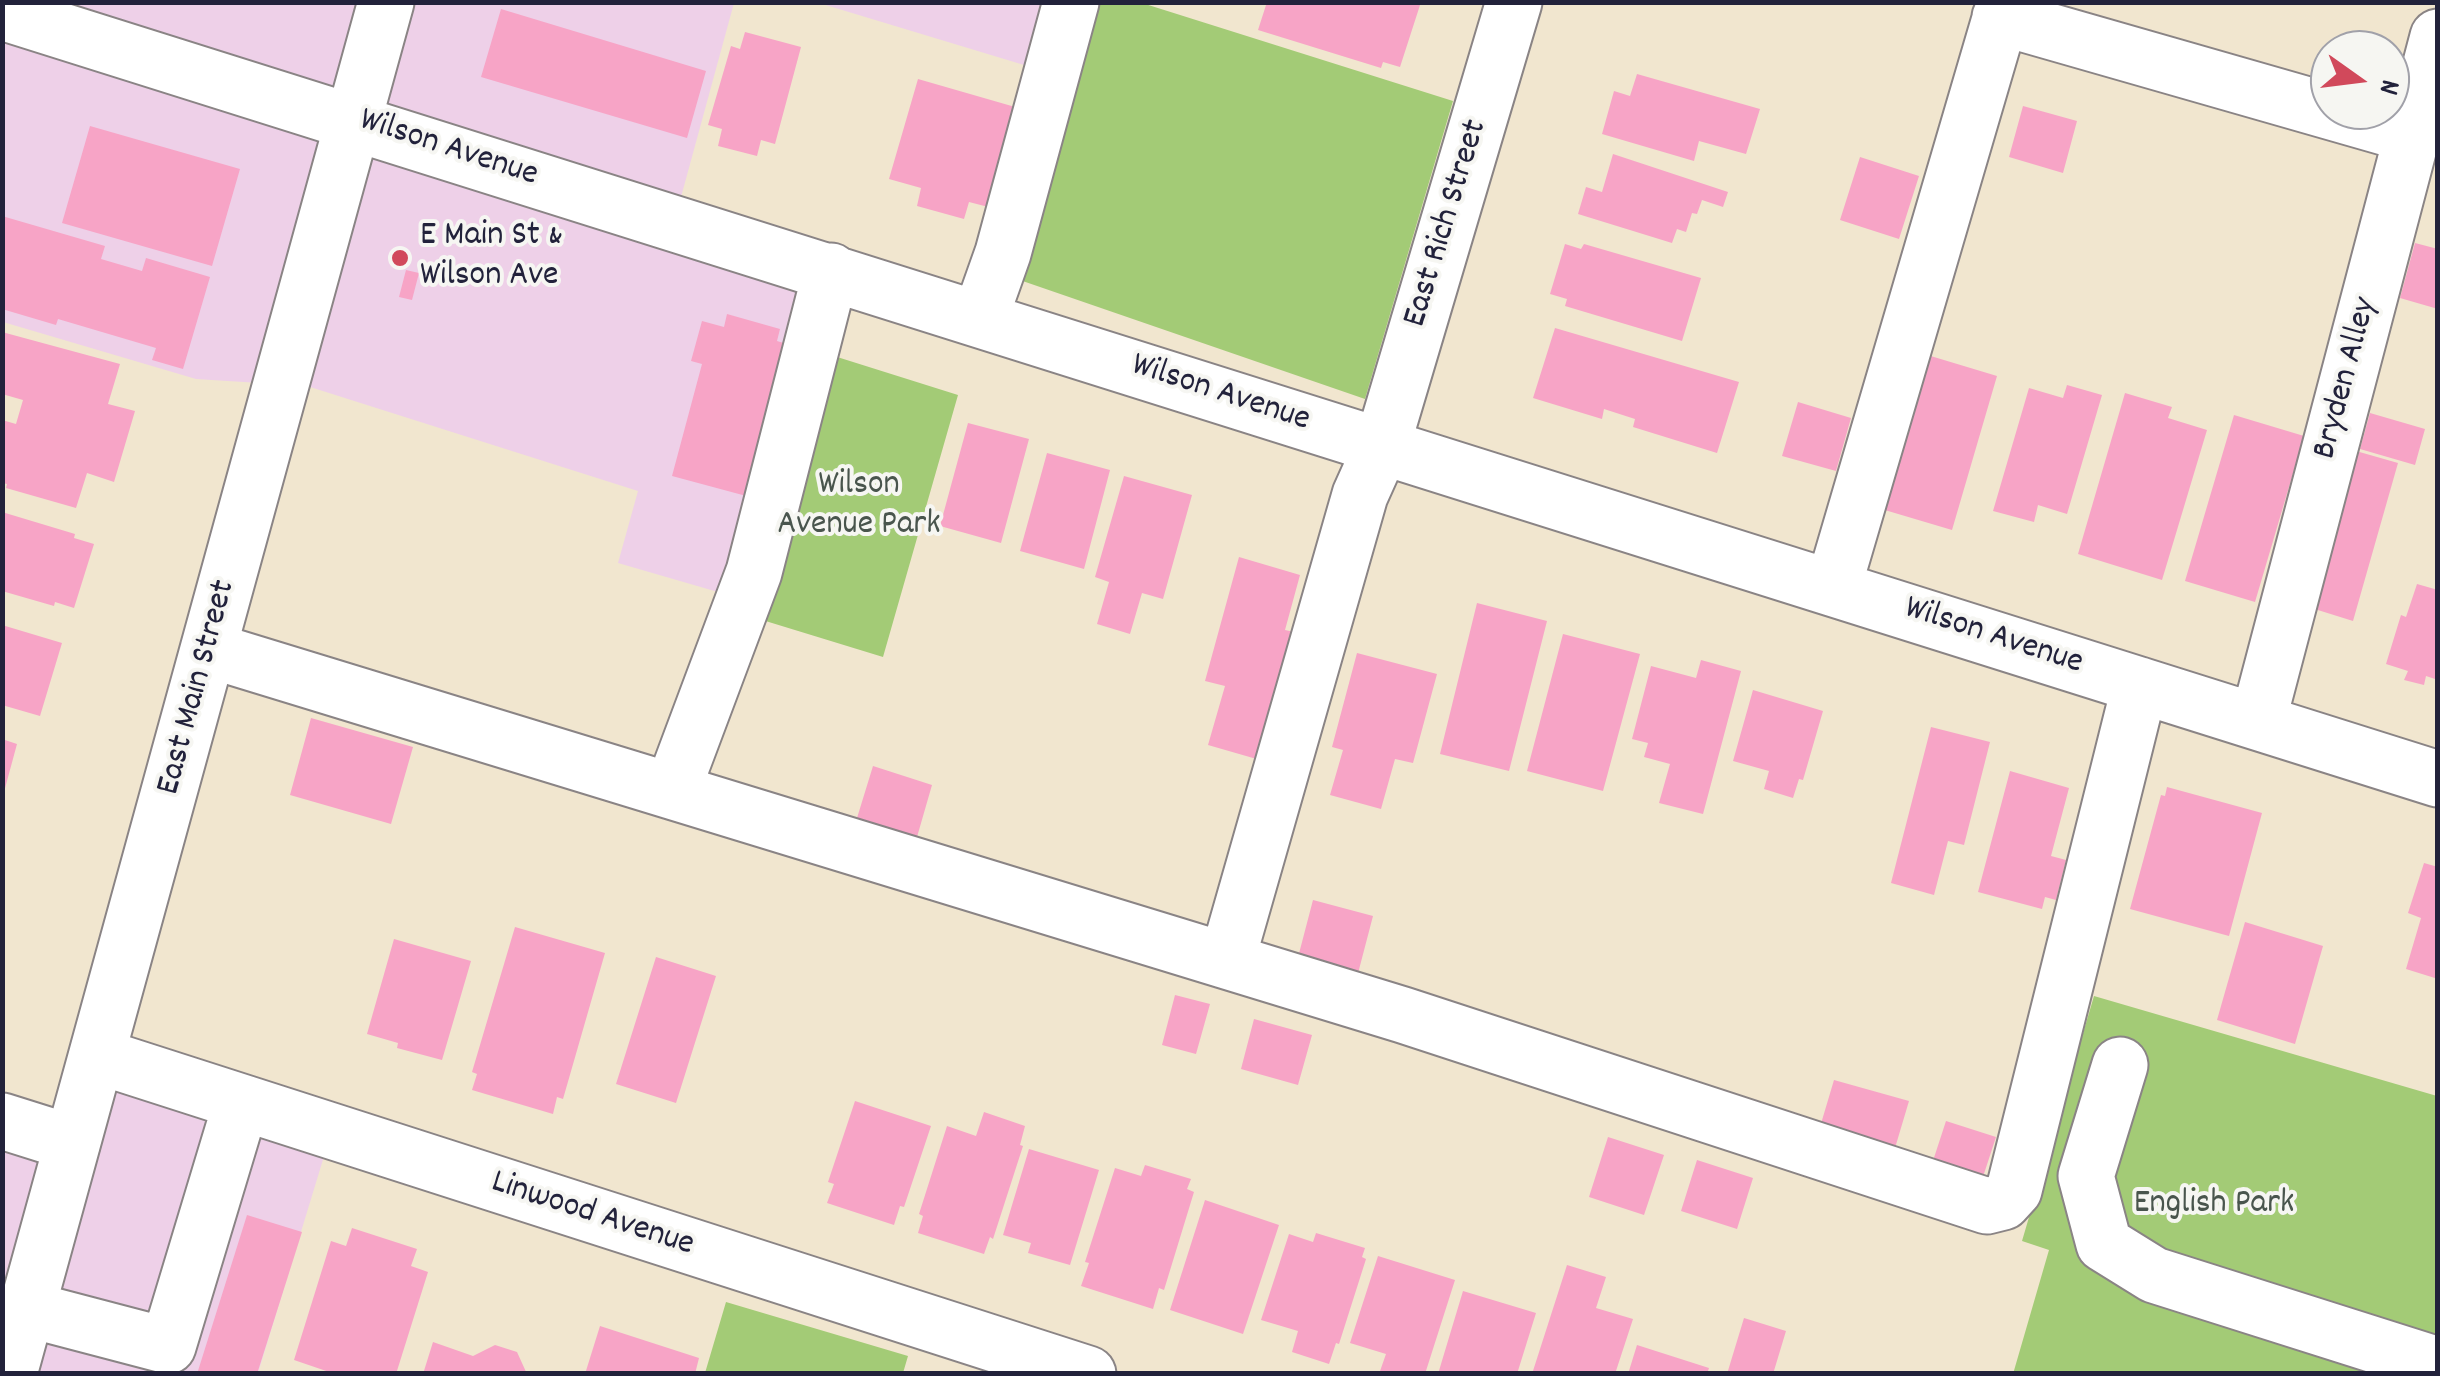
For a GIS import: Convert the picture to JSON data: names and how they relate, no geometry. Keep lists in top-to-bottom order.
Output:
{
  "streets": {
    "street": [
      "Wilson Avenue",
      "East Rich Street",
      "Bryden Alley",
      "East Main Street",
      "Linwood Avenue"
    ]
  },
  "crossings": [
    ["Wilson Avenue", "East Rich Street"],
    ["Wilson Avenue", "Bryden Alley"],
    ["Wilson Avenue", "East Main Street"],
    ["East Main Street", "Linwood Avenue"]
  ],
  "parks": ["Wilson Avenue Park", "English Park"],
  "places": ["E Main St & Wilson Ave"],
  "north": "right"
}
